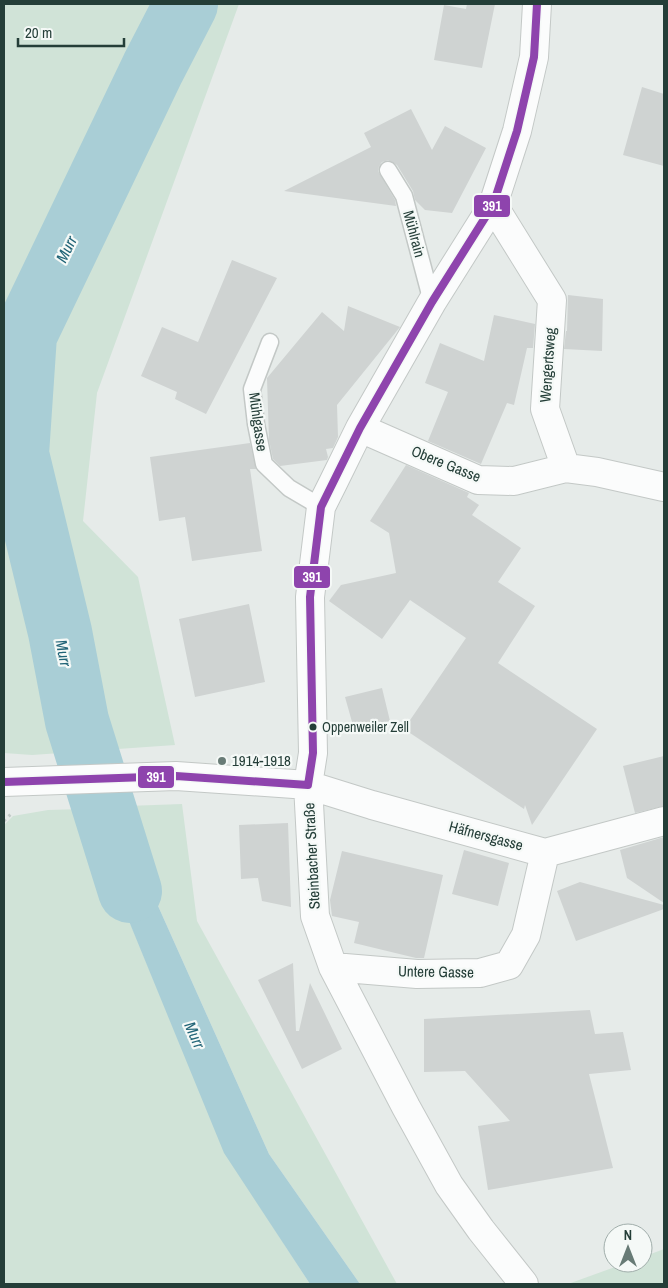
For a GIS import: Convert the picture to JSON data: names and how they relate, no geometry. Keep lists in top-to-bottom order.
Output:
{
  "streets": {
    "street": [
      "Wengertsweg",
      "Obere Gasse",
      "Häfnersgasse",
      "Steinbacher Straße",
      "Untere Gasse"
    ],
    "lane": ["Mühlrain", "Mühlgasse"]
  },
  "crossings": [
    ["Mühlrain", "Steinbacher Straße"],
    ["Wengertsweg", "Obere Gasse"],
    ["Wengertsweg", "Steinbacher Straße"],
    ["Mühlgasse", "Steinbacher Straße"],
    ["Obere Gasse", "Steinbacher Straße"],
    ["Häfnersgasse", "Steinbacher Straße"],
    ["Häfnersgasse", "Untere Gasse"],
    ["Steinbacher Straße", "Untere Gasse"]
  ],
  "water": ["Murr"],
  "places": ["Oppenweiler Zell", "1914-1918"],
  "lines": ["transit line 391"],
  "scale_bar": "20 m",
  "north": "top"
}
